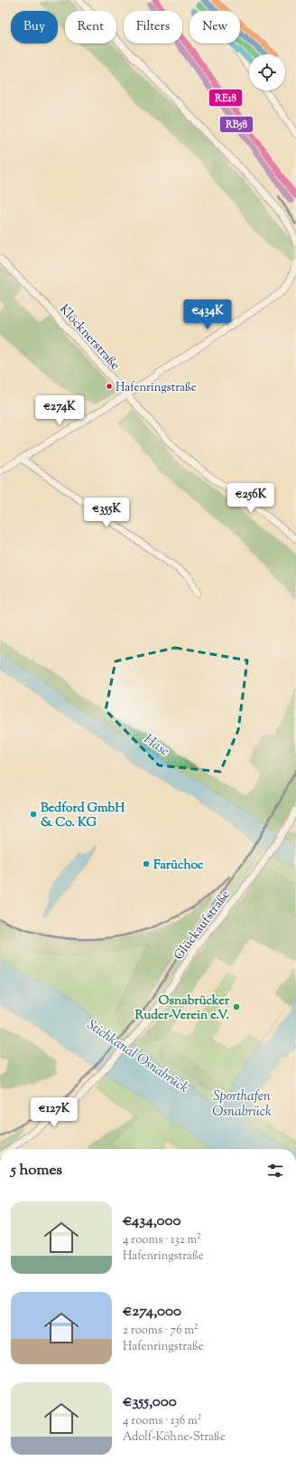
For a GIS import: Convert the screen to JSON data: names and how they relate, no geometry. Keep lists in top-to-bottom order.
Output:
{
  "streets": {
    "street": ["Klöcknerstraße", "Glückaufstraße"]
  },
  "water": ["Hase", "Stichkanal Osnabrück", "Sporthafen Osnabrück"],
  "places": [
    "Hafenringstraße",
    "Bedford GmbH & Co. KG",
    "Farüchoc",
    "Osnabrücker Ruder-Verein e.V."
  ],
  "lines": ["transit line RE18", "transit line RB58"],
  "page": {
    "chip": [
      "Buy",
      "Rent",
      "Filters",
      "New"
    ],
    "price": [
      "€434K",
      "€274K",
      "€256K",
      "€355K",
      "€127K"
    ],
    "heading": "5 homes",
    "list": [
      {
        "name": "€434,000",
        "note": "4 rooms · 132 m² · Hafenringstraße"
      },
      {
        "name": "€274,000",
        "note": "2 rooms · 76 m² · Hafenringstraße"
      },
      {
        "name": "€355,000",
        "note": "4 rooms · 136 m² · Adolf-Köhne-Straße"
      }
    ]
  }
}
